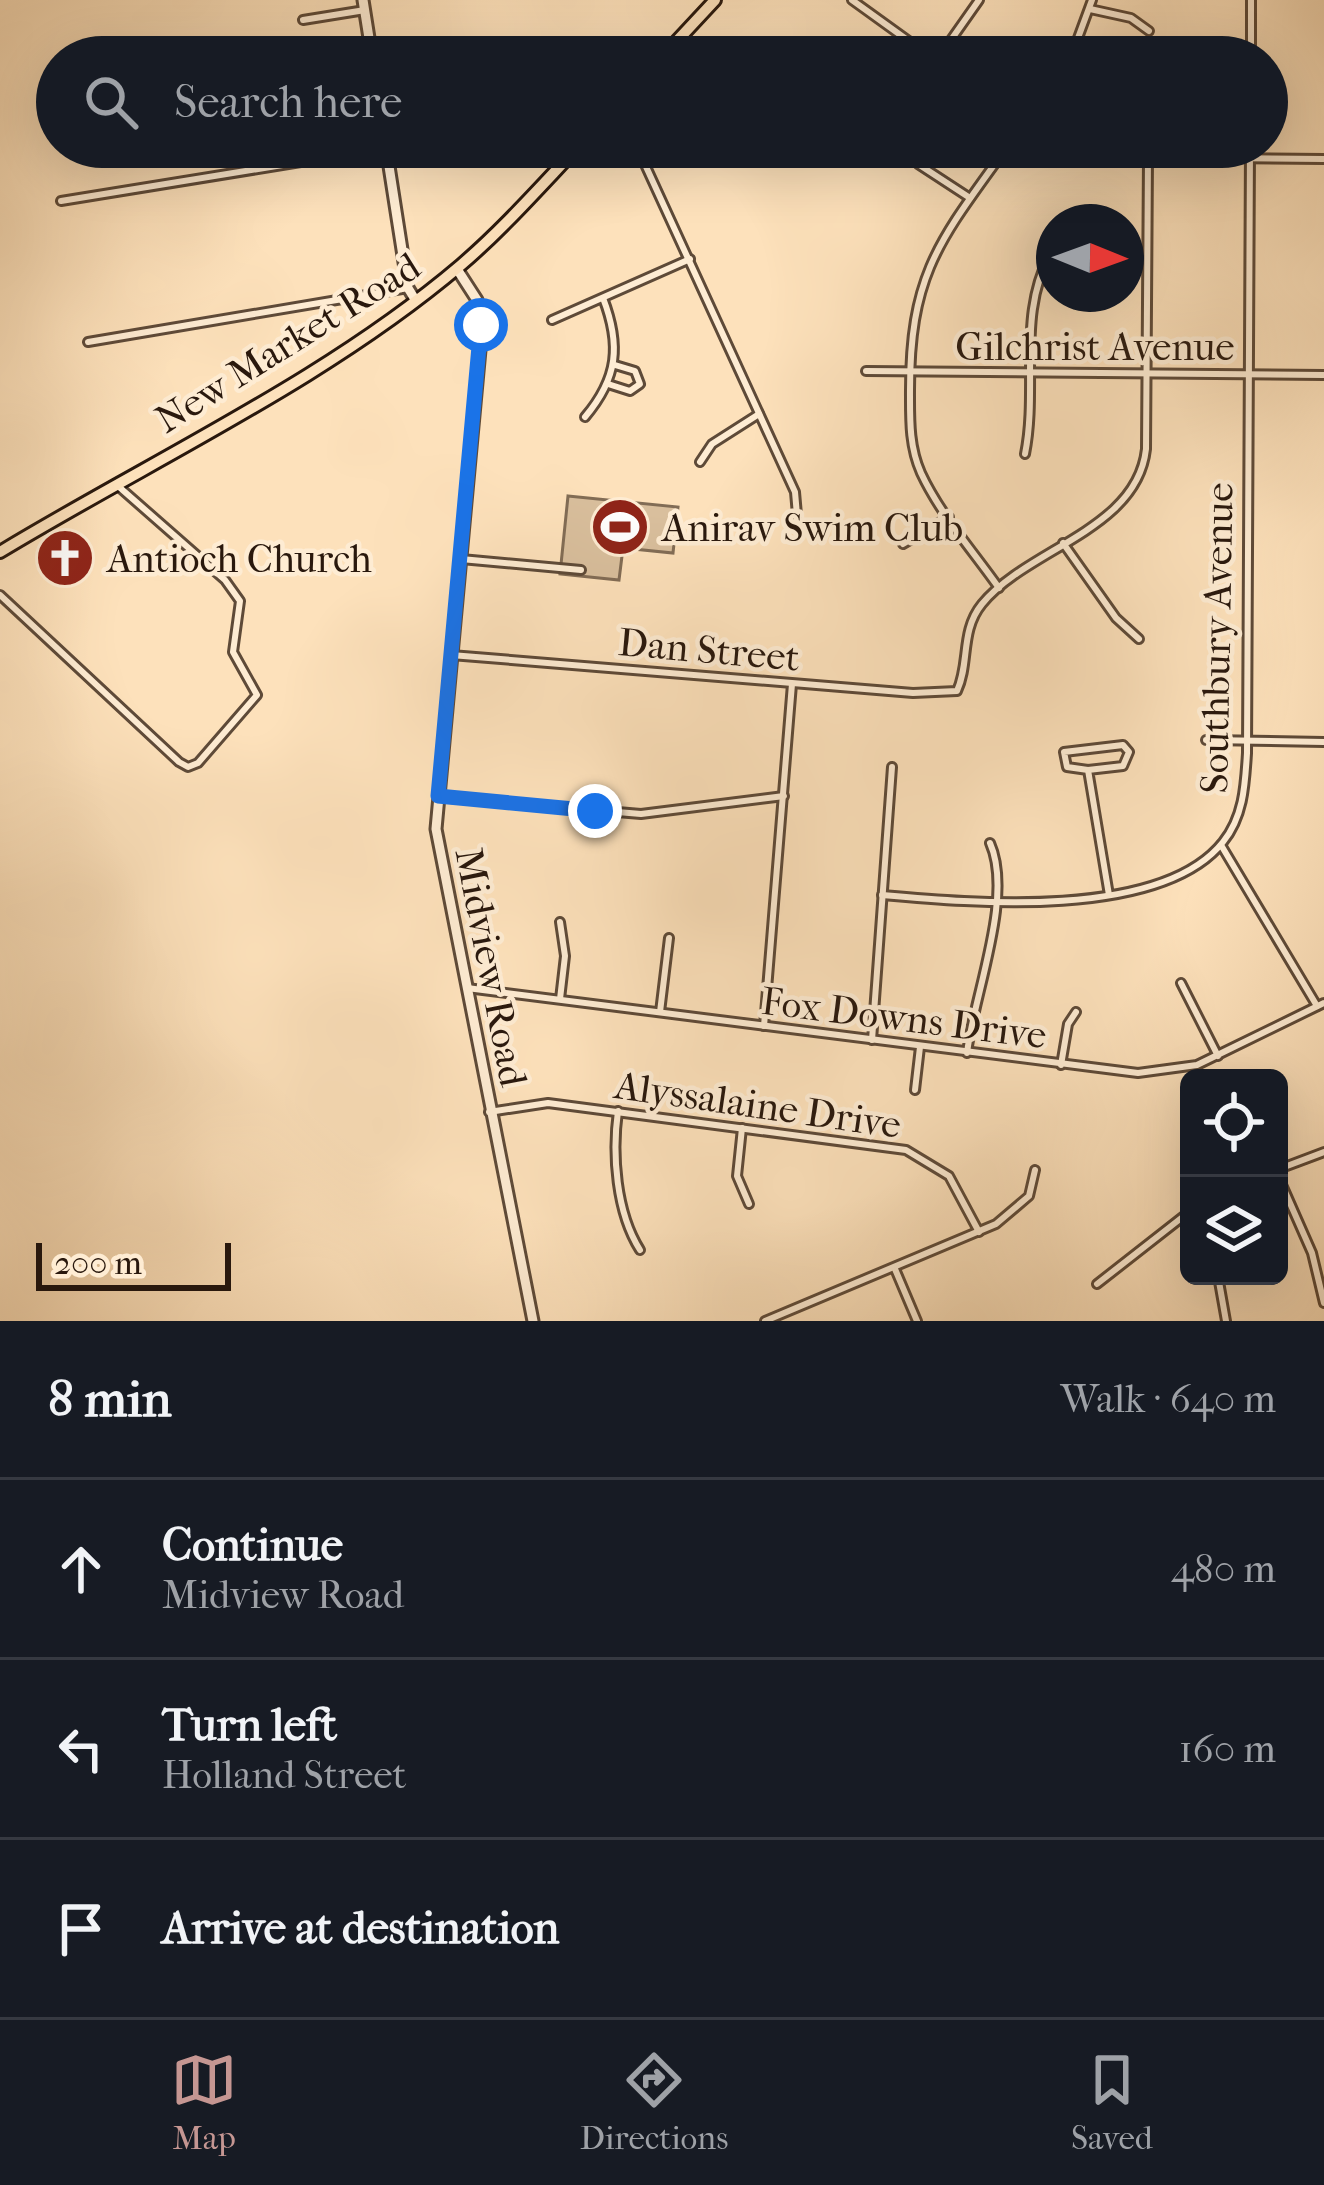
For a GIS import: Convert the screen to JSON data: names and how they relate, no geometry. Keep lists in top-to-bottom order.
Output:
{
  "streets": {
    "main road": ["New Market Road"],
    "street": [
      "Gilchrist Avenue",
      "Southbury Avenue",
      "Dan Street",
      "Midview Road",
      "Fox Downs Drive",
      "Alyssalaine Drive"
    ]
  },
  "crossings": [
    ["New Market Road", "Midview Road"],
    ["Gilchrist Avenue", "Southbury Avenue"],
    ["Dan Street", "Midview Road"],
    ["Midview Road", "Fox Downs Drive"],
    ["Midview Road", "Alyssalaine Drive"]
  ],
  "places": {
    "sports": ["Anirav Swim Club"],
    "church": ["Antioch Church"]
  },
  "scale_bar": "200 m",
  "north": "right",
  "page": {
    "search": "Search here",
    "scale": "200 m",
    "heading": ["8 min", "Walk · 640 m"],
    "list": [
      ["Continue", "Midview Road", "480 m"],
      ["Turn left", "Holland Street", "160 m"],
      "Arrive at destination"
    ],
    "nav": ["Map", "Directions", "Saved"]
  }
}
